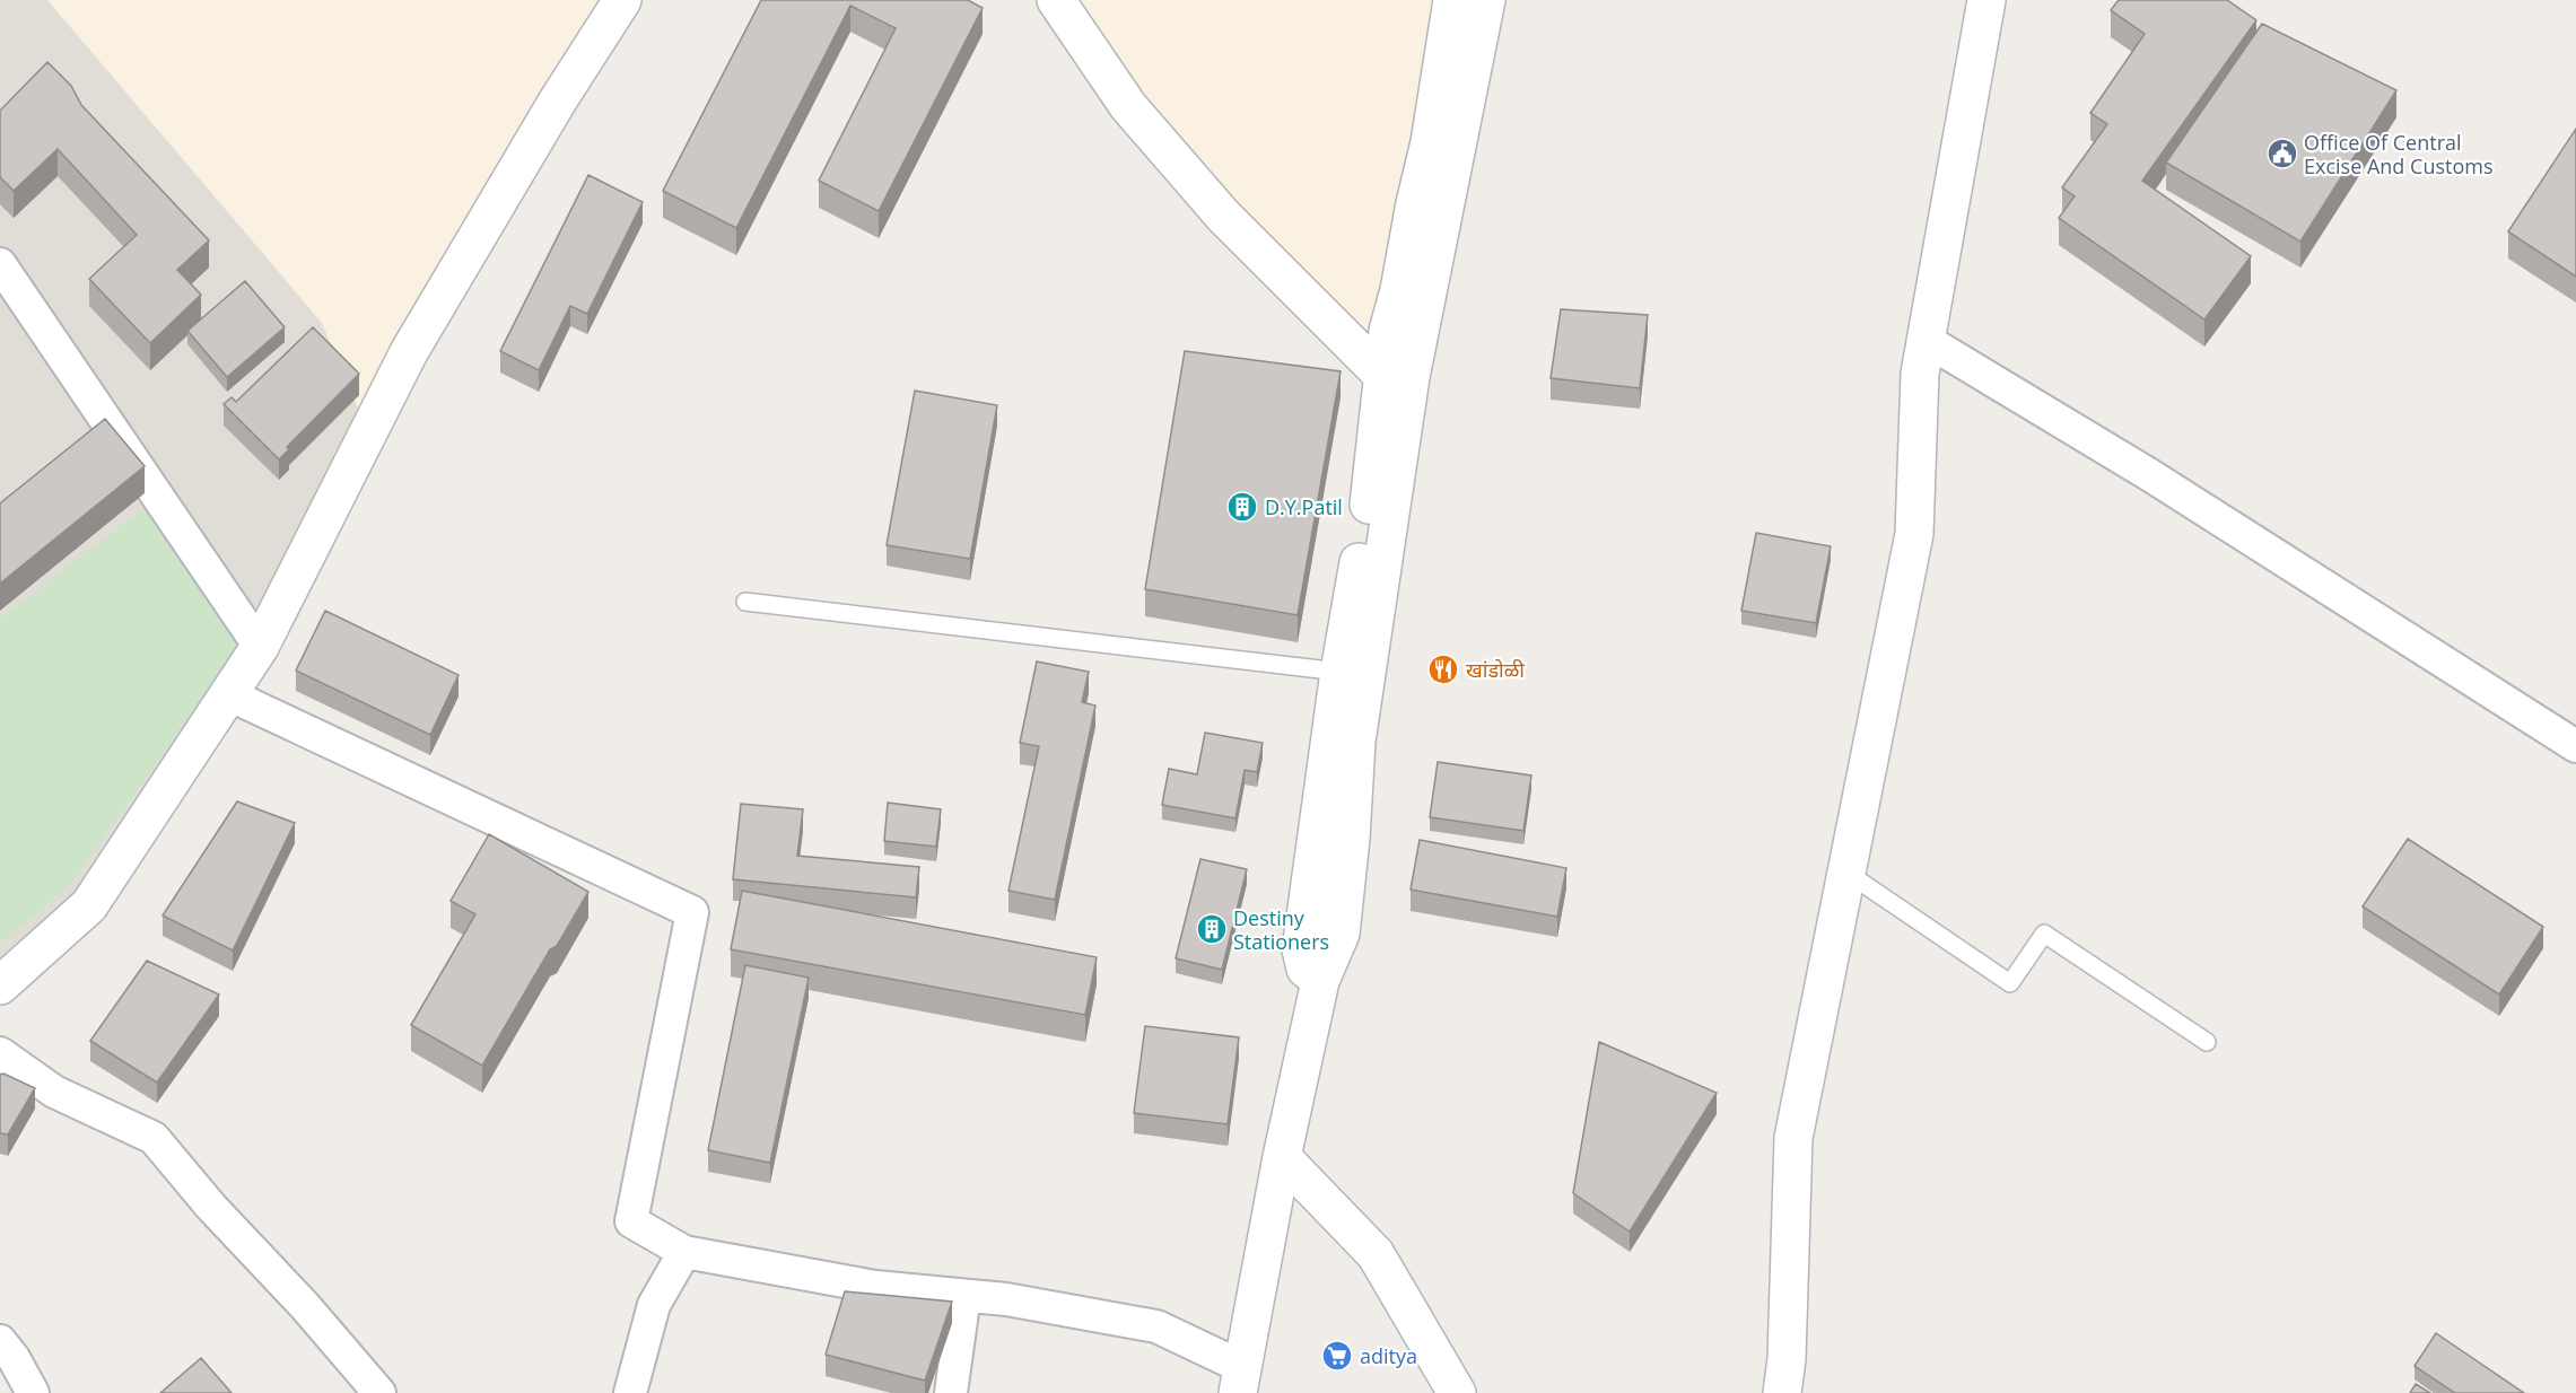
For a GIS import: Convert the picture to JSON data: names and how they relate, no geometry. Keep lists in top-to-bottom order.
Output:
{
  "places": {
    "public building": ["Office Of Central Excise And Customs"],
    "building": ["D.Y.Patil", "Destiny Stationers"],
    "restaurant": ["खांडोळी"],
    "supermarket": ["aditya"]
  }
}
